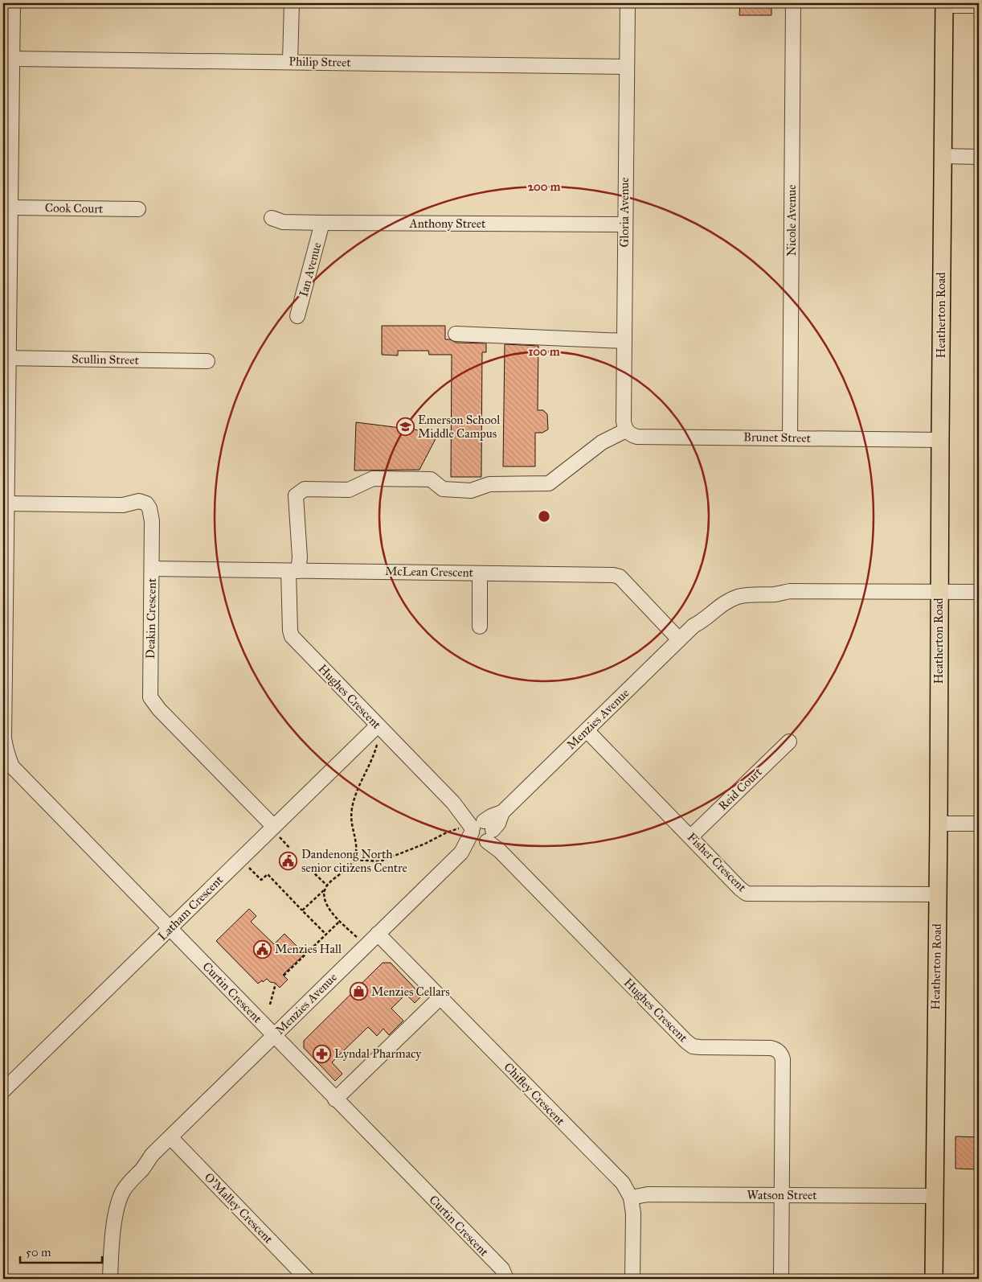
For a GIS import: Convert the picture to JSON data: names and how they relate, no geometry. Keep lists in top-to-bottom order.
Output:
{
  "streets": {
    "main road": ["Heatherton Road"],
    "street": [
      "Philip Street",
      "Cook Court",
      "Gloria Avenue",
      "Nicole Avenue",
      "Anthony Street",
      "Ian Avenue",
      "Scullin Street",
      "Brunet Street",
      "McLean Crescent",
      "Deakin Crescent",
      "Hughes Crescent",
      "Menzies Avenue",
      "Reid Court",
      "Fisher Crescent",
      "Latham Crescent",
      "Curtin Crescent",
      "Chifley Crescent",
      "Watson Street",
      "O'Malley Crescent"
    ]
  },
  "crossings": [
    ["Philip Street", "Gloria Avenue"],
    ["Gloria Avenue", "Anthony Street"],
    ["Gloria Avenue", "Brunet Street"],
    ["Gloria Avenue", "Hughes Crescent"],
    ["Nicole Avenue", "Brunet Street"],
    ["Anthony Street", "Ian Avenue"],
    ["Heatherton Road", "Brunet Street"],
    ["Heatherton Road", "Menzies Avenue"],
    ["Heatherton Road", "Fisher Crescent"],
    ["Heatherton Road", "Watson Street"],
    ["Brunet Street", "Hughes Crescent"],
    ["McLean Crescent", "Deakin Crescent"],
    ["McLean Crescent", "Hughes Crescent"],
    ["McLean Crescent", "Menzies Avenue"],
    ["Deakin Crescent", "Latham Crescent"],
    ["Hughes Crescent", "Menzies Avenue"],
    ["Hughes Crescent", "Latham Crescent"],
    ["Hughes Crescent", "Watson Street"],
    ["Menzies Avenue", "Fisher Crescent"],
    ["Menzies Avenue", "Curtin Crescent"],
    ["Menzies Avenue", "Chifley Crescent"],
    ["Menzies Avenue", "O'Malley Crescent"],
    ["Reid Court", "Fisher Crescent"],
    ["Latham Crescent", "Curtin Crescent"],
    ["Chifley Crescent", "Watson Street"]
  ],
  "places": {
    "school or university": ["Emerson School Middle Campus"],
    "public building": ["Dandenong North senior citizens Centre", "Menzies Hall"],
    "shop": ["Menzies Cellars"],
    "pharmacy": ["Lyndal Pharmacy"]
  },
  "scale_bar": "50 m",
  "rings": ["200 m", "100 m"]
}
